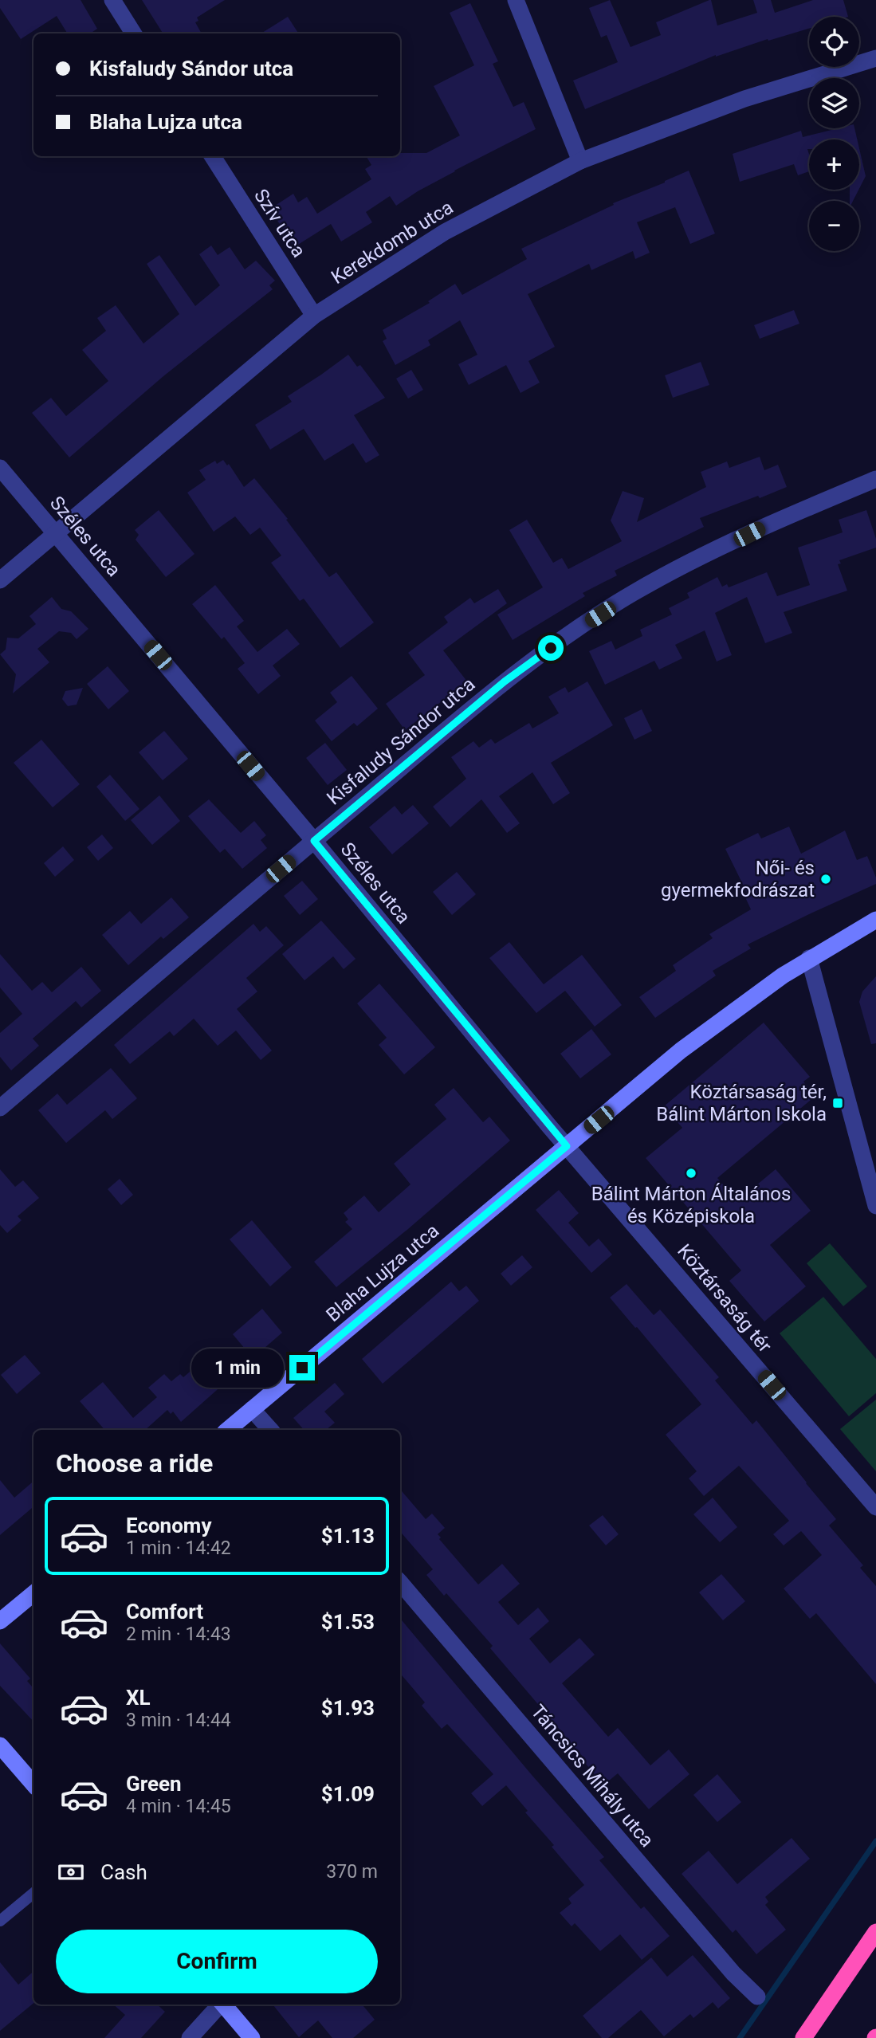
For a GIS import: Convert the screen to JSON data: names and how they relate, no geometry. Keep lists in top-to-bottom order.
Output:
{
  "streets": {
    "street": [
      "Szív utca",
      "Kerekdomb utca",
      "Széles utca",
      "Kisfaludy Sándor utca",
      "Blaha Lujza utca",
      "Köztársaság tér",
      "Táncsics Mihály utca"
    ]
  },
  "crossings": [
    ["Szív utca", "Kerekdomb utca"],
    ["Kerekdomb utca", "Széles utca"],
    ["Széles utca", "Kisfaludy Sándor utca"],
    ["Széles utca", "Blaha Lujza utca"],
    ["Széles utca", "Köztársaság tér"],
    ["Blaha Lujza utca", "Köztársaság tér"]
  ],
  "places": {
    "other": ["Női- és gyermekfodrászat", "Bálint Márton Általános és Középiskola"],
    "transit": ["Köztársaság tér, Bálint Márton Iskola"]
  },
  "page": {
    "map_buttons": ["+", "−"],
    "banner": ["Kisfaludy Sándor utca", "Blaha Lujza utca"],
    "bubble": "1 min",
    "heading": "Choose a ride",
    "list": [
      {
        "name": "Economy",
        "note": "1 min · 14:42",
        "value": "$1.13"
      },
      {
        "name": "Comfort",
        "note": "2 min · 14:43",
        "value": "$1.53"
      },
      {
        "name": "XL",
        "note": "3 min · 14:44",
        "value": "$1.93"
      },
      {
        "name": "Green",
        "note": "4 min · 14:45",
        "value": "$1.09"
      }
    ],
    "pay": ["Cash", "370 m"],
    "buttons": "Confirm"
  }
}
